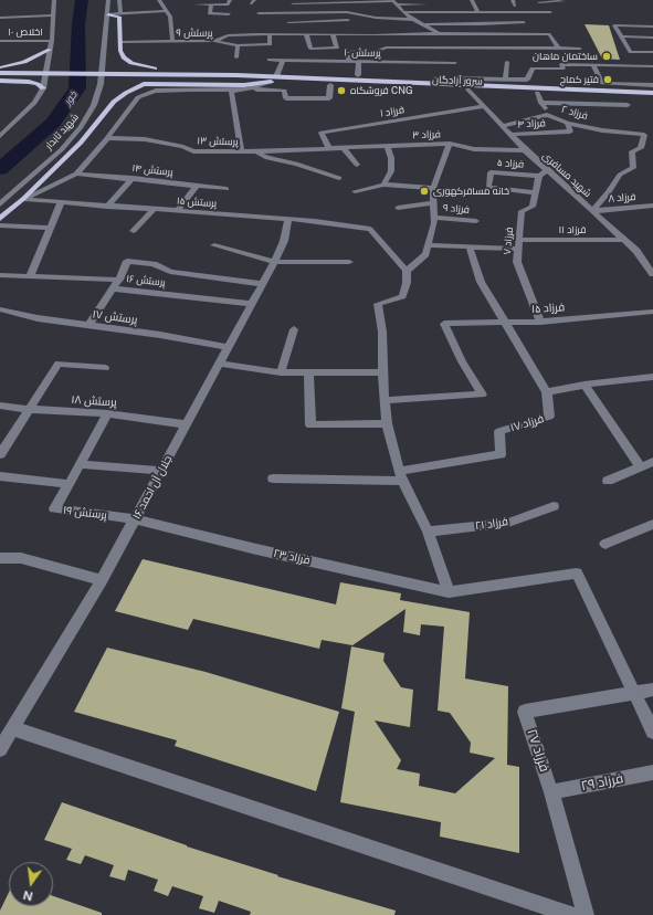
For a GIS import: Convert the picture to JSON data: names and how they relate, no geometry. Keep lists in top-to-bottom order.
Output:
{
  "streets": {
    "main road": ["سرور آزادگان"],
    "street": [
      "اخلاص ۱۰",
      "پرستش ۹",
      "پرستش ۱۰",
      "فرزاد ۱",
      "فرزاد ۲",
      "فرزاد ۴",
      "شهید تابدار",
      "فرزاد ۳",
      "پرستش ۱۳",
      "فرزاد ۵",
      "پرستش ۱۴",
      "شهید مسافری",
      "فرزاد ۸",
      "پرستش ۱۵",
      "فرزاد ۹",
      "فرزاد ۱۱",
      "فرزاد ۷",
      "پرستش ۱۶",
      "فرزاد ۱۵",
      "پرستش ۱۷",
      "پرستش ۱۸",
      "فرزاد ۱۷",
      "جلال آل احمد ۱۶",
      "پرستش ۱۹",
      "فرزاد ۲۱",
      "فرزاد ۲۳",
      "فرزاد ۲۷",
      "فرزاد ۲۹"
    ]
  },
  "crossings": [
    ["پرستش ۱۰", "شهید مسافری"],
    ["سرور آزادگان", "شهید مسافری"],
    ["فرزاد ۱", "فرزاد ۳"],
    ["فرزاد ۱", "پرستش ۱۳"],
    ["فرزاد ۱", "شهید مسافری"],
    ["فرزاد ۲", "فرزاد ۴"],
    ["فرزاد ۲", "شهید مسافری"],
    ["فرزاد ۲", "فرزاد ۸"],
    ["فرزاد ۴", "شهید مسافری"],
    ["فرزاد ۳", "پرستش ۱۳"],
    ["فرزاد ۳", "شهید مسافری"],
    ["فرزاد ۵", "فرزاد ۷"],
    ["شهید مسافری", "فرزاد ۸"],
    ["شهید مسافری", "فرزاد ۱۱"],
    ["پرستش ۱۵", "جلال آل احمد ۱۶"],
    ["فرزاد ۱۱", "فرزاد ۷"],
    ["فرزاد ۷", "فرزاد ۱۵"],
    ["پرستش ۱۶", "جلال آل احمد ۱۶"],
    ["پرستش ۱۷", "جلال آل احمد ۱۶"],
    ["پرستش ۱۸", "جلال آل احمد ۱۶"],
    ["جلال آل احمد ۱۶", "پرستش ۱۹"],
    ["جلال آل احمد ۱۶", "فرزاد ۲۳"],
    ["پرستش ۱۹", "فرزاد ۲۳"],
    ["فرزاد ۲۳", "فرزاد ۲۷"],
    ["فرزاد ۲۷", "فرزاد ۲۹"]
  ],
  "water": ["خور"],
  "places": [
    "ساختمان ماهان",
    "فتیر کماج",
    "فروشگاه CNG",
    "خانه مسافرکهوری"
  ],
  "north": "bottom"
}
